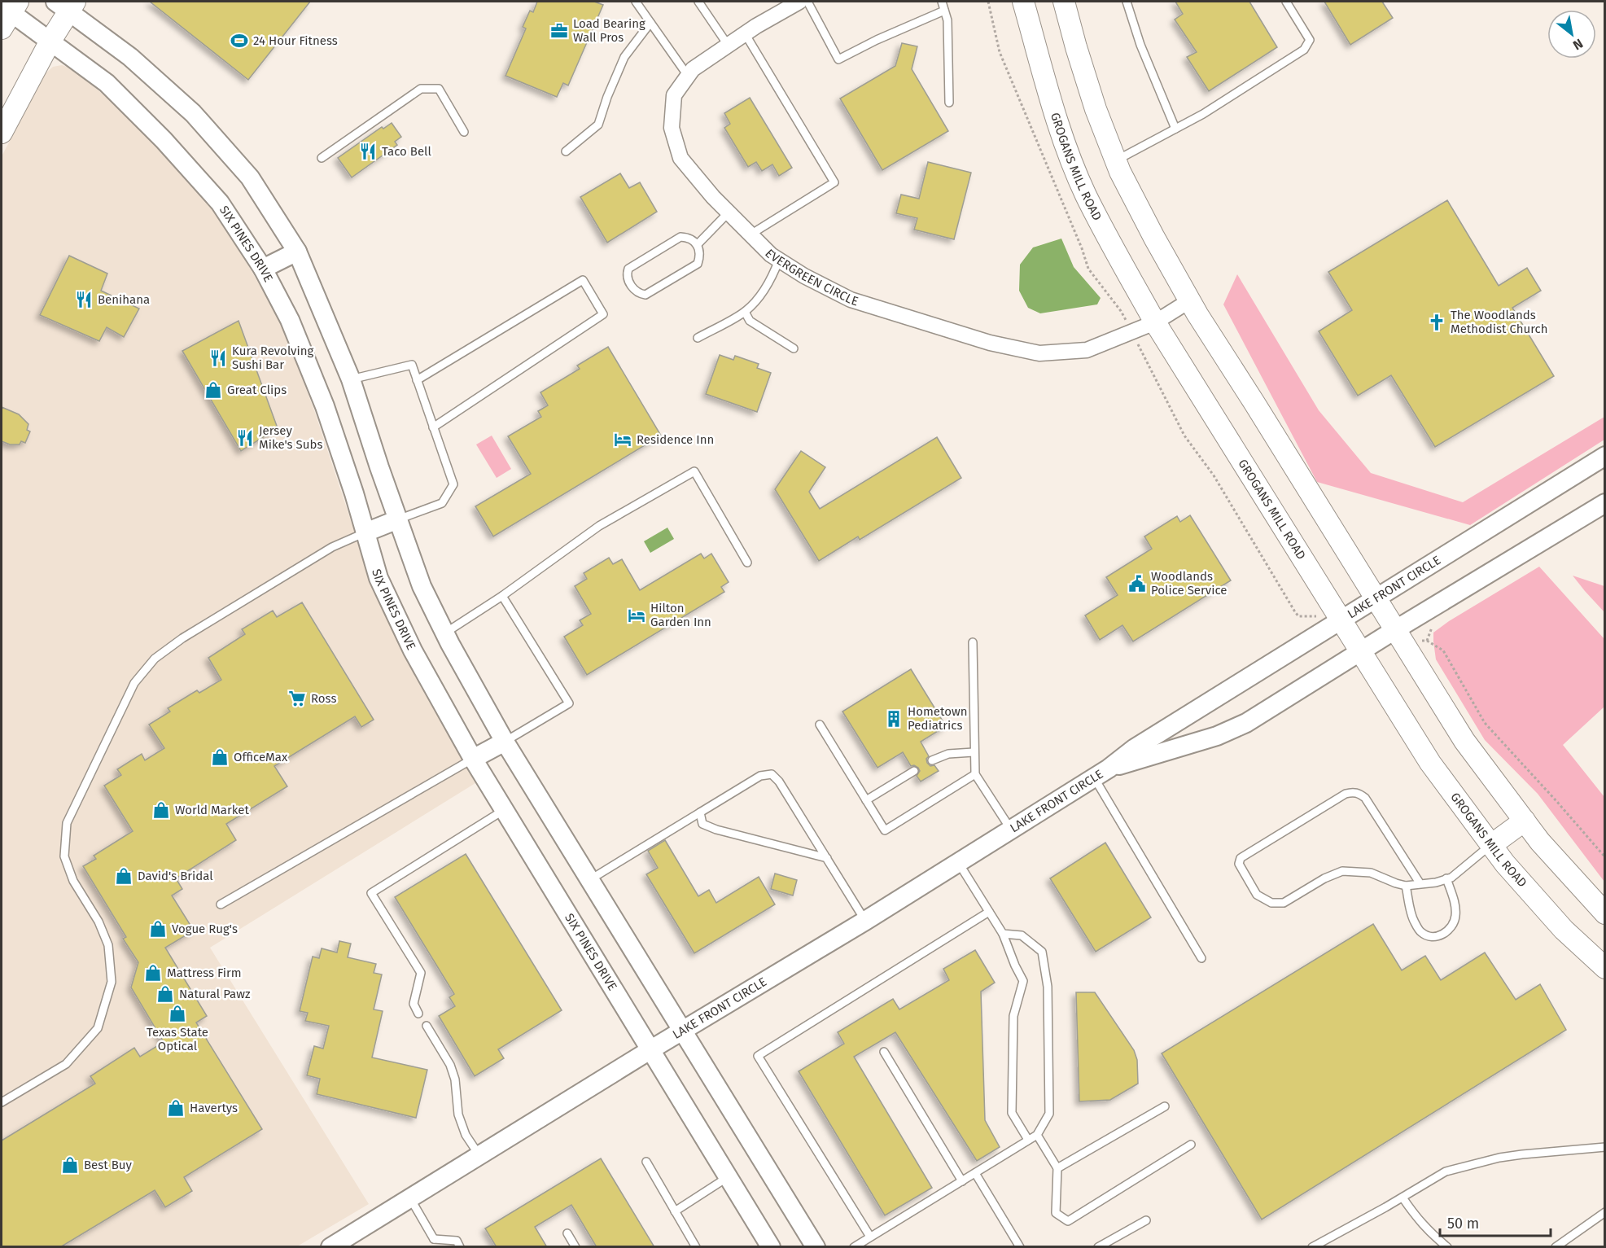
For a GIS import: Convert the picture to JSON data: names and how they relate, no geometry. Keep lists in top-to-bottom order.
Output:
{
  "streets": {
    "main road": ["GROGANS MILL ROAD"],
    "street": ["SIX PINES DRIVE", "EVERGREEN CIRCLE", "LAKE FRONT CIRCLE"]
  },
  "crossings": [
    ["GROGANS MILL ROAD", "EVERGREEN CIRCLE"],
    ["GROGANS MILL ROAD", "LAKE FRONT CIRCLE"],
    ["SIX PINES DRIVE", "LAKE FRONT CIRCLE"]
  ],
  "places": {
    "office": ["Load Bearing Wall Pros"],
    "sports": ["24 Hour Fitness"],
    "restaurant": [
      "Taco Bell",
      "Benihana",
      "Kura Revolving Sushi Bar",
      "Jersey Mike's Subs"
    ],
    "church": ["The Woodlands Methodist Church"],
    "shop": [
      "Great Clips",
      "OfficeMax",
      "World Market",
      "David's Bridal",
      "Vogue Rug's",
      "Mattress Firm",
      "Natural Pawz",
      "Texas State Optical",
      "Havertys",
      "Best Buy"
    ],
    "hotel": ["Residence Inn", "Hilton Garden Inn"],
    "public building": ["Woodlands Police Service"],
    "supermarket": ["Ross"],
    "building": ["Hometown Pediatrics"]
  },
  "scale_bar": "50 m",
  "north": "bottom right"
}
